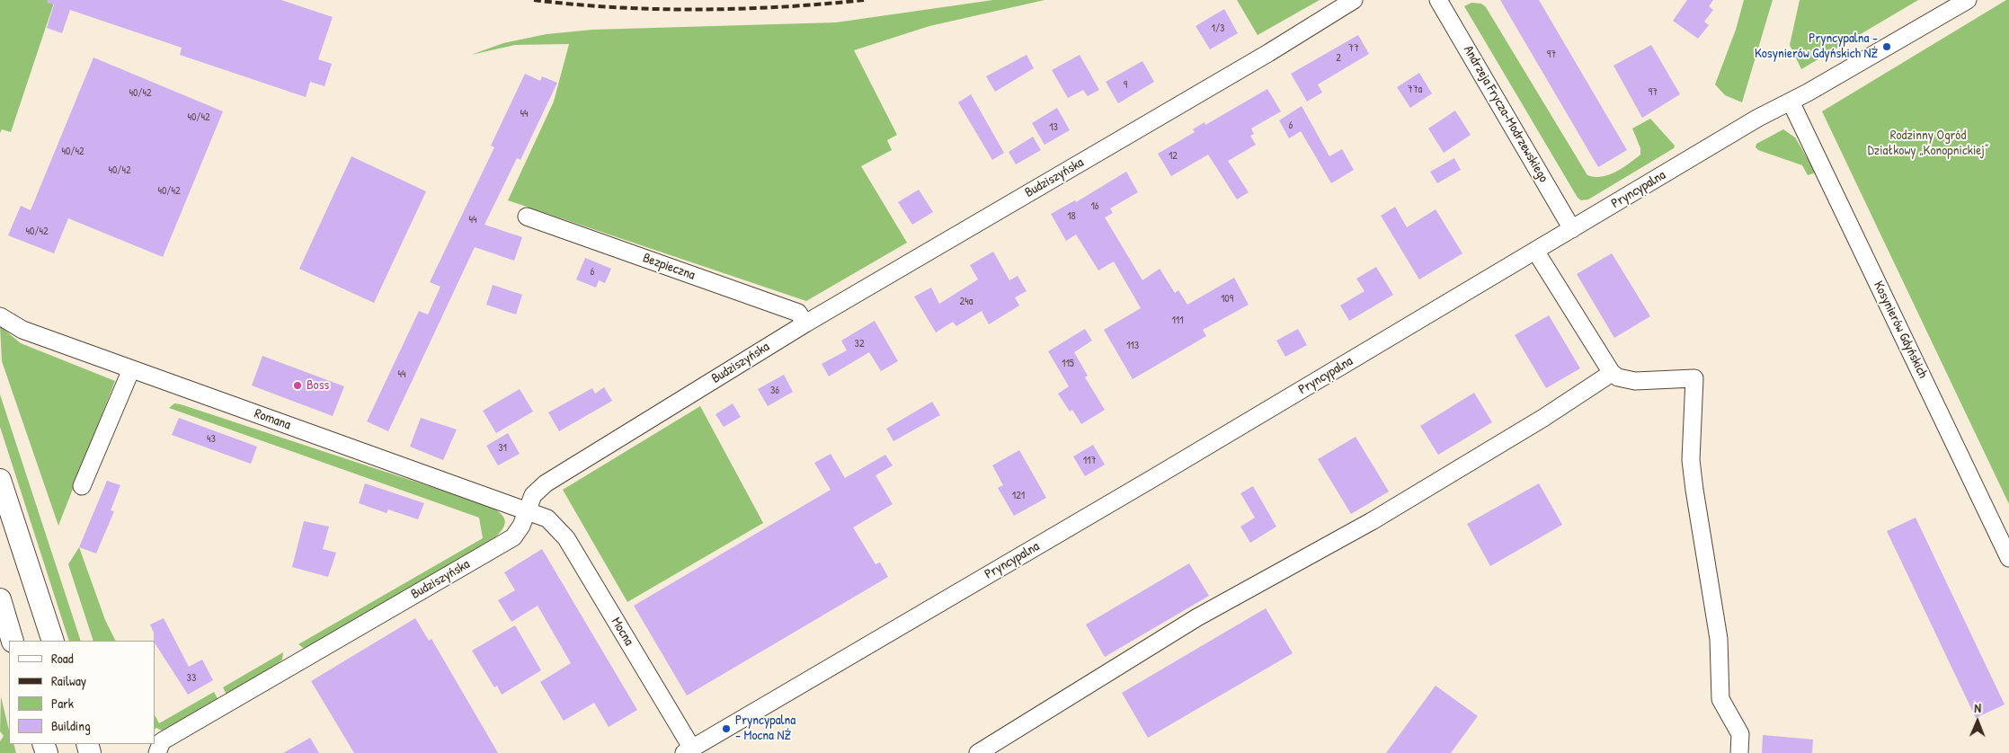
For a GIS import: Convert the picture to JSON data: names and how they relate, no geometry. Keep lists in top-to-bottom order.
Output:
{
  "streets": {
    "street": [
      "Andrzeja Frycza-Modrzewskiego",
      "Budziszyńska",
      "Pryncypalna",
      "Bezpieczna",
      "Kosynierów Gdyńskich",
      "Romana",
      "Mocna"
    ]
  },
  "crossings": [
    ["Andrzeja Frycza-Modrzewskiego", "Pryncypalna"],
    ["Budziszyńska", "Bezpieczna"],
    ["Budziszyńska", "Romana"],
    ["Pryncypalna", "Kosynierów Gdyńskich"],
    ["Pryncypalna", "Mocna"],
    ["Romana", "Mocna"]
  ],
  "parks": ["Rodzinny Ogród Działkowy „Konopnickiej”"],
  "places": ["Pryncypalna - Kosynierów Gdyńskich NŻ", "Boss", "Pryncypalna - Mocna NŻ"],
  "house_numbers": [
    "1/3",
    "77",
    "97",
    "2",
    "9",
    "77a",
    "97",
    "40/42",
    "44",
    "40/42",
    "6",
    "13",
    "40/42",
    "12",
    "40/42",
    "40/42",
    "16",
    "18",
    "44",
    "40/42",
    "6",
    "109",
    "24a",
    "111",
    "32",
    "113",
    "115",
    "44",
    "36",
    "43",
    "31",
    "117",
    "121",
    "33"
  ],
  "legend": [
    "Road",
    "Railway",
    "Park",
    "Building"
  ],
  "north": "top"
}
